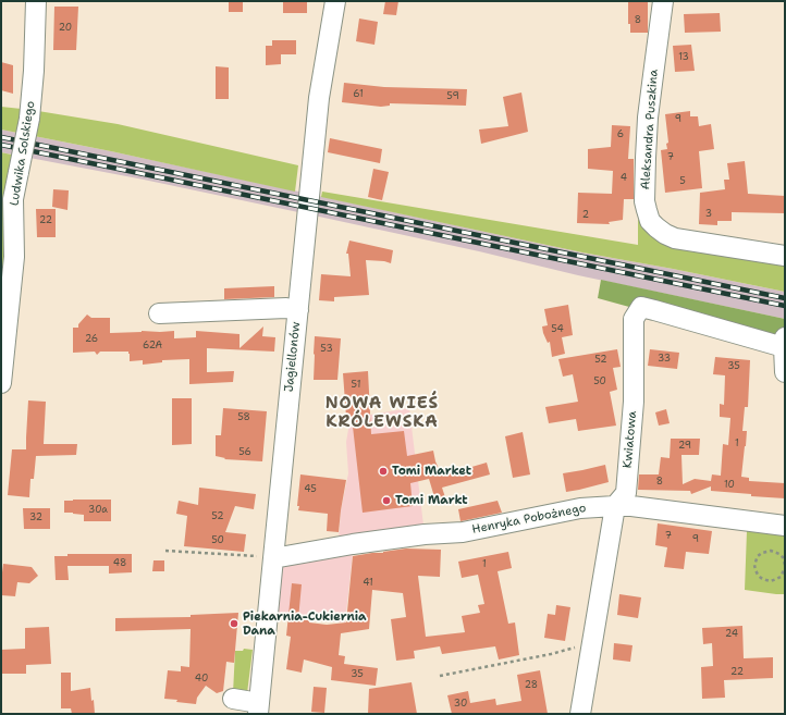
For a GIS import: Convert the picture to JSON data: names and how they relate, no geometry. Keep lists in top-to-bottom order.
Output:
{
  "streets": {
    "street": [
      "Aleksandra Puszkina",
      "Ludwika Solskiego",
      "Jagiellonów",
      "Kwiatowa",
      "Henryka Pobożnego"
    ]
  },
  "crossings": [
    ["Jagiellonów", "Henryka Pobożnego"],
    ["Kwiatowa", "Henryka Pobożnego"]
  ],
  "districts": ["NOWA WIEŚ KRÓLEWSKA"],
  "places": ["Tomi Market", "Tomi Markt", "Piekarnia-Cukiernia Dana"],
  "house_numbers": [
    "8",
    "20",
    "13",
    "61",
    "59",
    "9",
    "6",
    "7",
    "4",
    "5",
    "3",
    "2",
    "22",
    "54",
    "26",
    "62A",
    "53",
    "33",
    "52",
    "35",
    "50",
    "51",
    "58",
    "1",
    "29",
    "56",
    "8",
    "10",
    "45",
    "30a",
    "52",
    "32",
    "7",
    "9",
    "50",
    "48",
    "1",
    "41",
    "24",
    "22",
    "35",
    "40",
    "28",
    "30"
  ]
}
